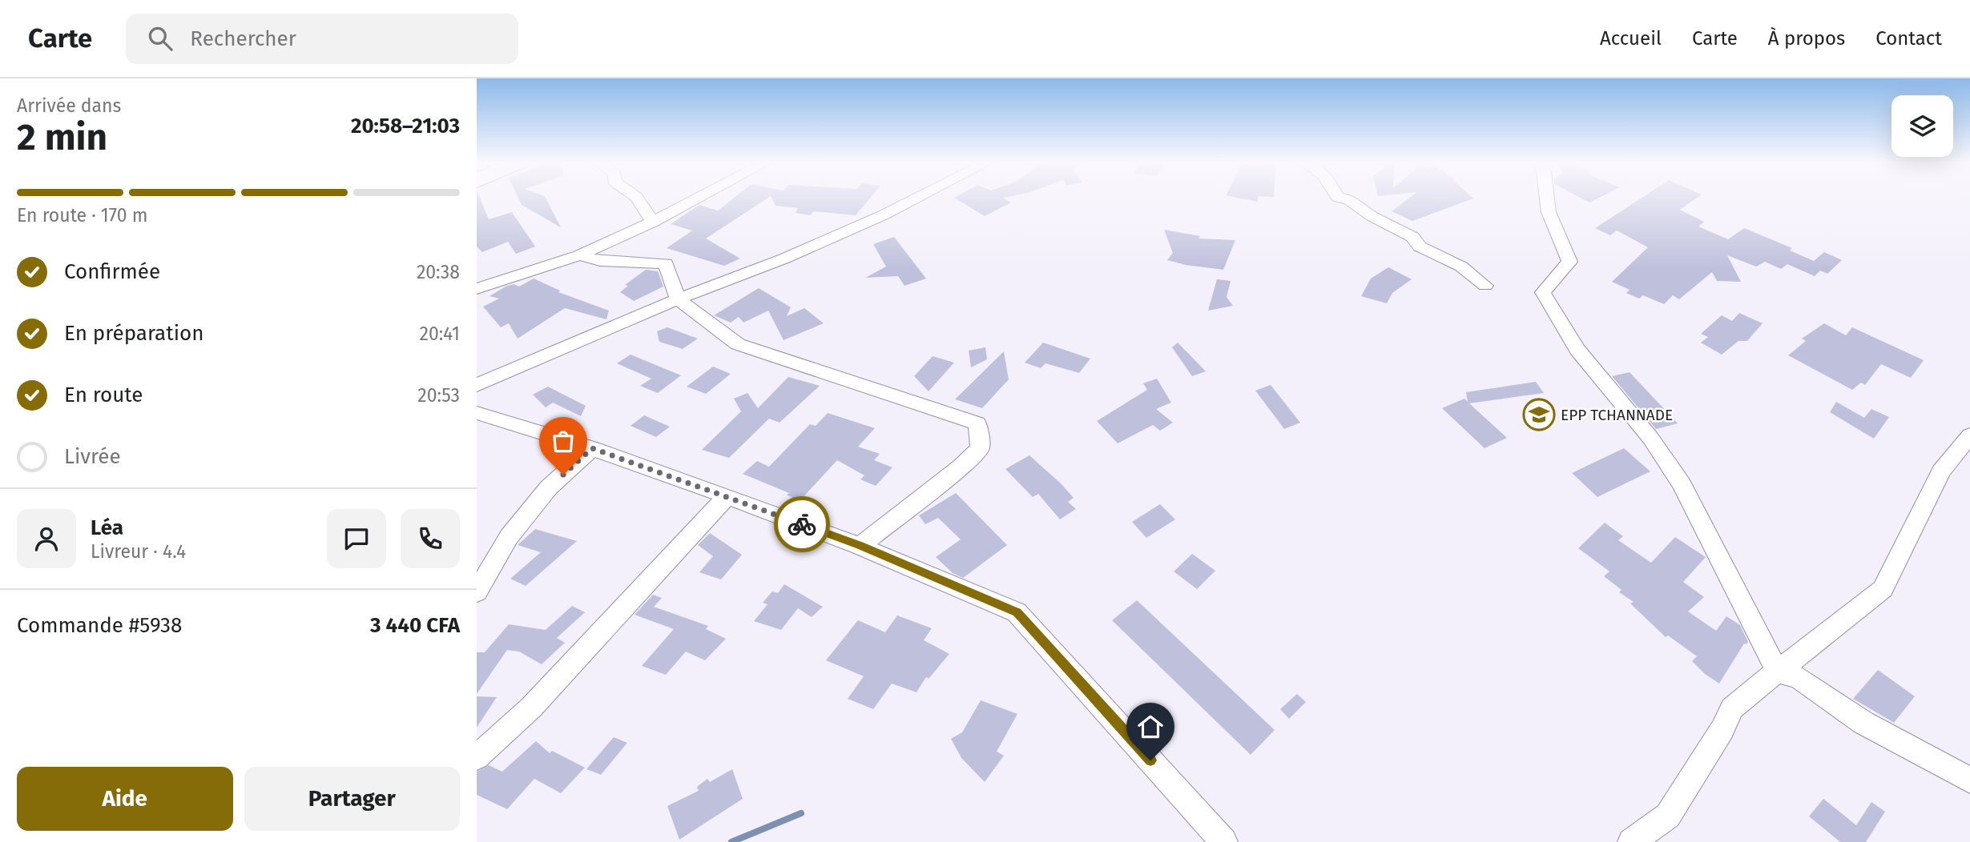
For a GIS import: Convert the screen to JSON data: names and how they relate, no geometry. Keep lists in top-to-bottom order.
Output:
{
  "places": {
    "school or university": ["EPP TCHANNADE"]
  },
  "page": {
    "header": "Carte",
    "search": "Rechercher",
    "nav": [
      "Accueil",
      "Carte",
      "À propos",
      "Contact"
    ],
    "heading": ["2 min", "Arrivée dans", "20:58–21:03"],
    "panel": [
      "Léa",
      "Livreur · 4.4",
      "Commande #5938",
      "3 440 CFA"
    ],
    "bar": "En route · 170 m",
    "list": [
      ["Confirmée", "20:38"],
      ["En préparation", "20:41"],
      ["En route", "20:53"],
      "Livrée"
    ],
    "buttons": ["Aide", "Partager"]
  }
}
